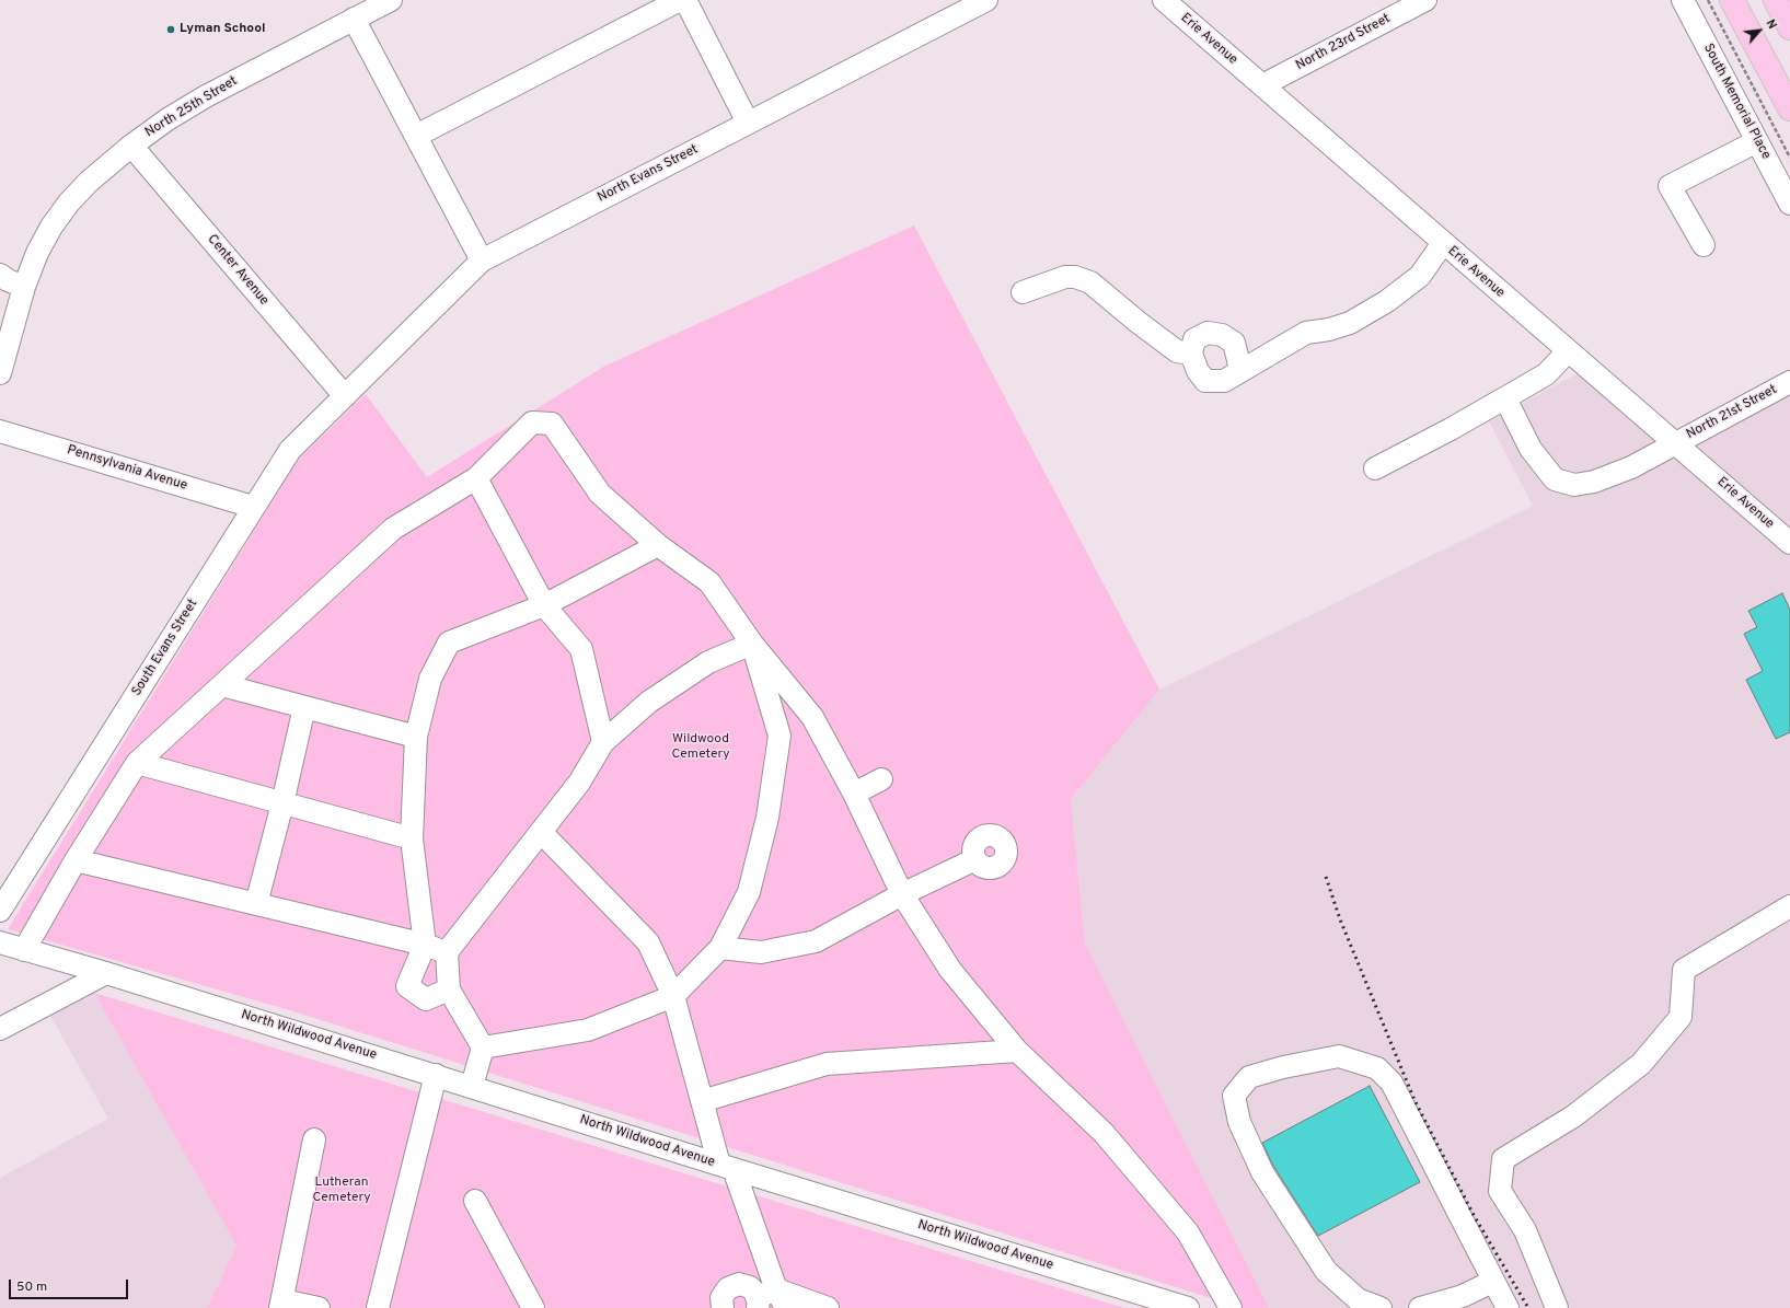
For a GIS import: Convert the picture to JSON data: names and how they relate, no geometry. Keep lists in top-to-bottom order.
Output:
{
  "streets": {
    "street": [
      "Erie Avenue",
      "North 23rd Street",
      "South Memorial Place",
      "North 25th Street",
      "North Evans Street",
      "Center Avenue",
      "North 21st Street",
      "Pennsylvania Avenue",
      "South Evans Street",
      "North Wildwood Avenue"
    ]
  },
  "crossings": [
    ["Erie Avenue", "North 23rd Street"],
    ["Erie Avenue", "North 21st Street"],
    ["North 25th Street", "Center Avenue"],
    ["North Evans Street", "Center Avenue"],
    ["North Evans Street", "South Evans Street"],
    ["Center Avenue", "South Evans Street"],
    ["Pennsylvania Avenue", "South Evans Street"]
  ],
  "parks": ["Wildwood Cemetery", "Lutheran Cemetery"],
  "places": ["Lyman School"],
  "scale_bar": "50 m",
  "north": "top right"
}
